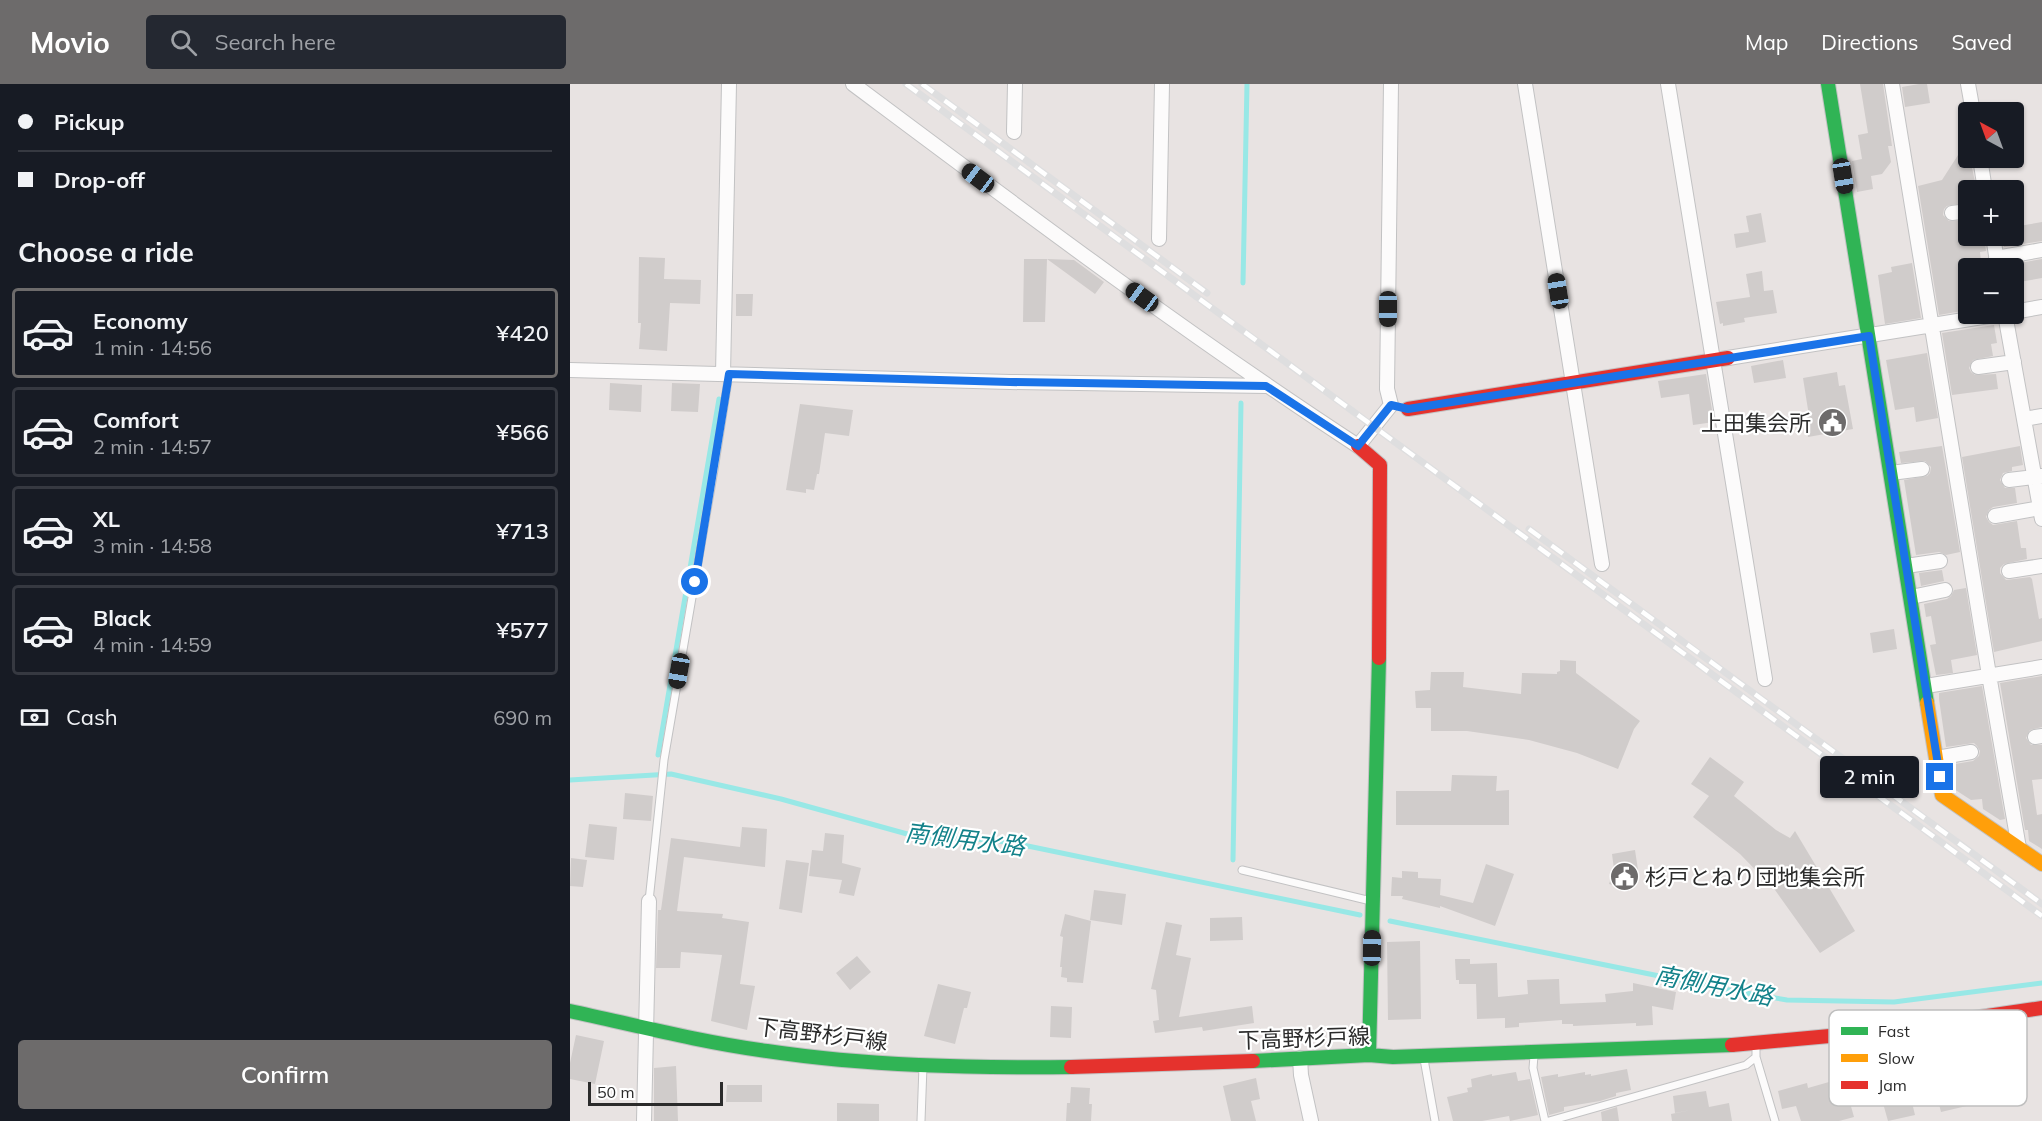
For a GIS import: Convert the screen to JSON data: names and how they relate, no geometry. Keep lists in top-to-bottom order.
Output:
{
  "streets": {
    "street": ["下高野杉戸線"]
  },
  "water": ["南側用水路"],
  "places": {
    "public building": ["上田集会所", "杉戸とねり団地集会所"]
  },
  "legend": ["Fast", "Slow", "Jam"],
  "scale_bar": "50 m",
  "north": "top left",
  "page": {
    "header": "Movio",
    "search": "Search here",
    "nav": ["Map", "Directions", "Saved"],
    "banner": ["Pickup", "Drop-off"],
    "map_buttons": ["+", "−"],
    "heading": "Choose a ride",
    "list": [
      {
        "name": "Economy",
        "note": "1 min · 14:56",
        "value": "¥420"
      },
      {
        "name": "Comfort",
        "note": "2 min · 14:57",
        "value": "¥566"
      },
      {
        "name": "XL",
        "note": "3 min · 14:58",
        "value": "¥713"
      },
      {
        "name": "Black",
        "note": "4 min · 14:59",
        "value": "¥577"
      }
    ],
    "pay": ["Cash", "690 m"],
    "bubble": "2 min",
    "buttons": "Confirm",
    "scale": "50 m"
  }
}
